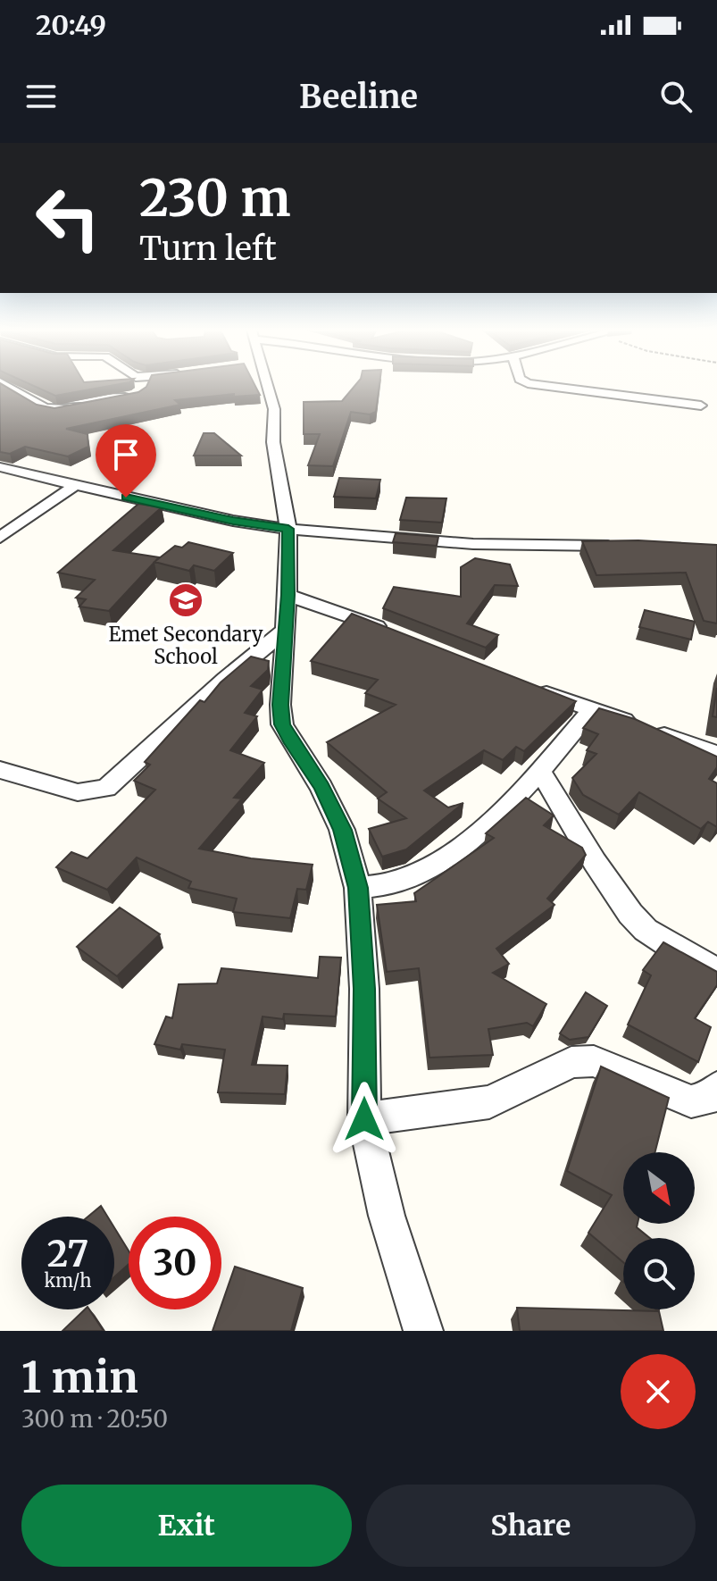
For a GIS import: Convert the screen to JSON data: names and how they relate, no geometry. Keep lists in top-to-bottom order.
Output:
{
  "places": {
    "school or university": ["Emet Secondary School"]
  },
  "north": "bottom right",
  "page": {
    "status": "20:49",
    "header": "Beeline",
    "turn": ["230 m", "Turn left"],
    "speed": "27 km/h",
    "limit": "30",
    "heading": ["1 min", "300 m · 20:50"],
    "buttons": ["Exit", "Share"]
  }
}
